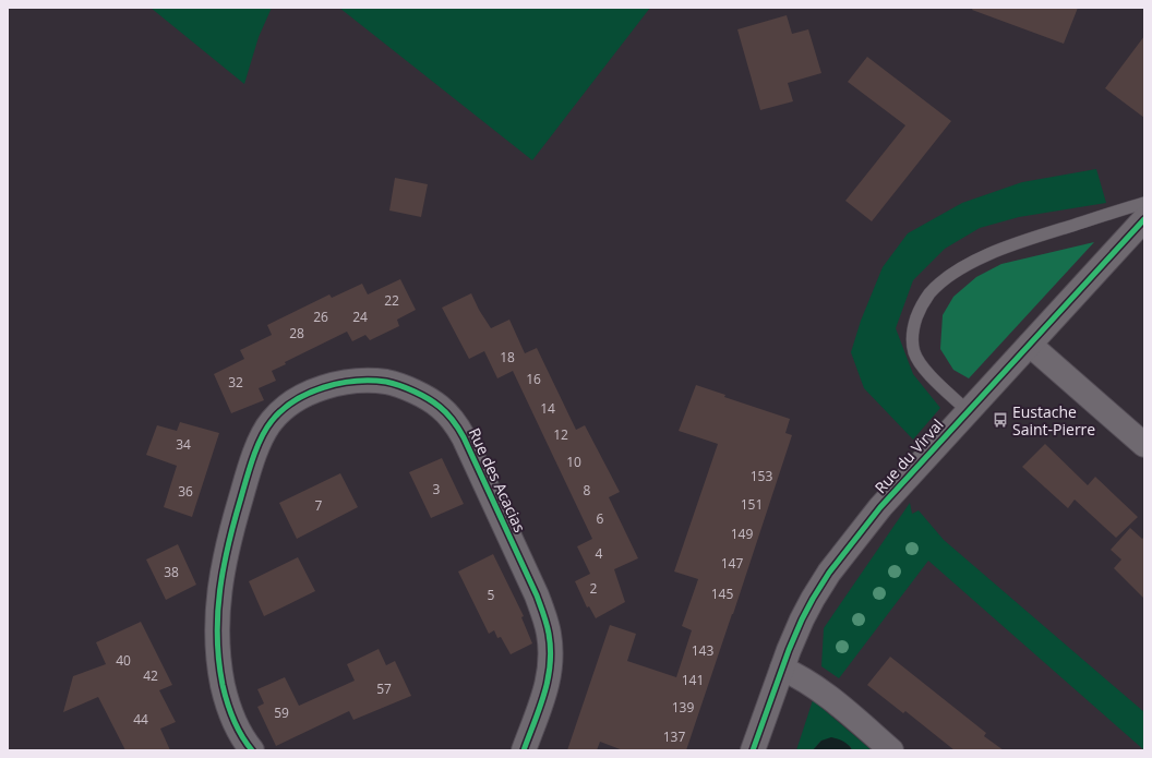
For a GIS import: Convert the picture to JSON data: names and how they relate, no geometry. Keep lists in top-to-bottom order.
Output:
{
  "streets": {
    "street": ["Rue du Virval", "Rue des Acacias"]
  },
  "places": {
    "bus stop": ["Eustache Saint-Pierre"]
  },
  "house_numbers": [
    "22",
    "26",
    "24",
    "28",
    "18",
    "16",
    "32",
    "14",
    "12",
    "34",
    "10",
    "153",
    "3",
    "8",
    "36",
    "151",
    "7",
    "6",
    "149",
    "4",
    "147",
    "38",
    "2",
    "145",
    "5",
    "143",
    "40",
    "42",
    "141",
    "57",
    "139",
    "59",
    "44",
    "137"
  ]
}
